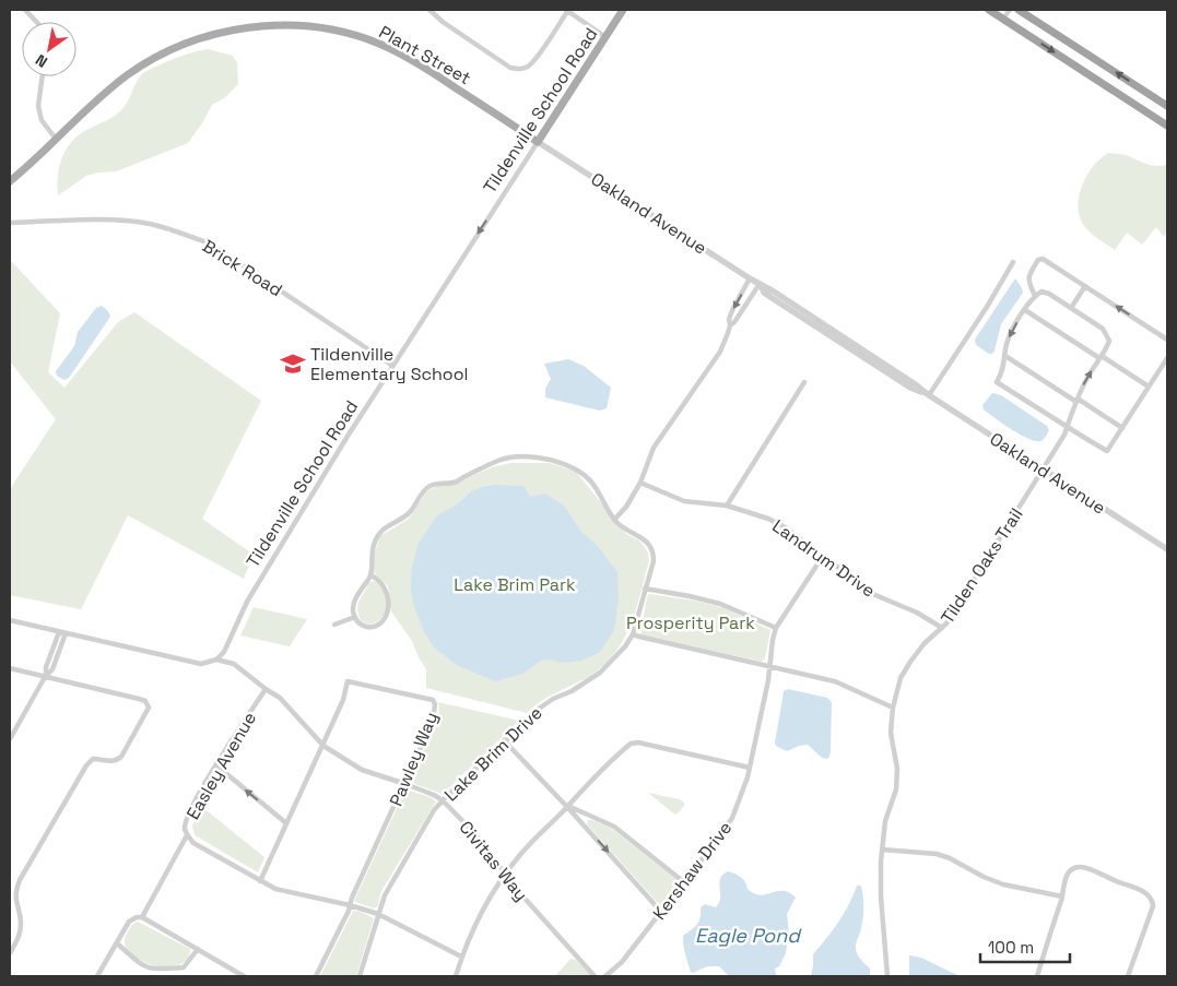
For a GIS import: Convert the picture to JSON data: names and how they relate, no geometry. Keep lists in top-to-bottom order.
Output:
{
  "streets": {
    "main road": ["Plant Street", "Tildenville School Road"],
    "street": [
      "Oakland Avenue",
      "Brick Road",
      "Landrum Drive",
      "Tilden Oaks Trail",
      "Lake Brim Drive",
      "Pawley Way",
      "Easley Avenue",
      "Civitas Way",
      "Kershaw Drive"
    ]
  },
  "crossings": [
    ["Plant Street", "Tildenville School Road"],
    ["Plant Street", "Oakland Avenue"],
    ["Tildenville School Road", "Oakland Avenue"],
    ["Tildenville School Road", "Brick Road"],
    ["Tildenville School Road", "Civitas Way"],
    ["Oakland Avenue", "Tilden Oaks Trail"],
    ["Landrum Drive", "Tilden Oaks Trail"],
    ["Lake Brim Drive", "Easley Avenue"],
    ["Lake Brim Drive", "Civitas Way"],
    ["Pawley Way", "Easley Avenue"],
    ["Pawley Way", "Civitas Way"],
    ["Easley Avenue", "Civitas Way"]
  ],
  "water": ["Eagle Pond"],
  "parks": ["Lake Brim Park", "Prosperity Park"],
  "places": {
    "school or university": ["Tildenville Elementary School"]
  },
  "scale_bar": "100 m",
  "north": "bottom left"
}
